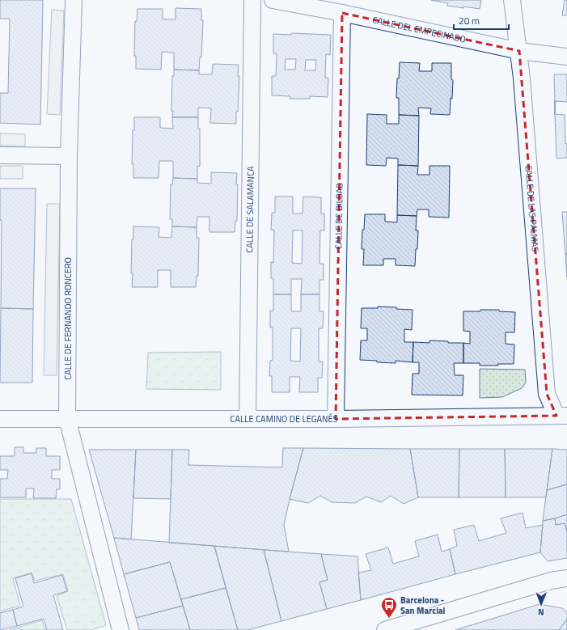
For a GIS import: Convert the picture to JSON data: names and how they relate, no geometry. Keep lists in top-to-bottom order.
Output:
{
  "streets": {
    "street": [
      "CALLE DEL EMPECINADO",
      "CALLE DE LAS PALMAS",
      "CALLE DE SALAMANCA",
      "CALLE DE BILBAO",
      "CALLE DE FERNANDO RONCERO",
      "CALLE CAMINO DE LEGANÉS"
    ]
  },
  "crossings": [
    ["CALLE DEL EMPECINADO", "CALLE DE LAS PALMAS"],
    ["CALLE DEL EMPECINADO", "CALLE DE BILBAO"],
    ["CALLE DE LAS PALMAS", "CALLE CAMINO DE LEGANÉS"],
    ["CALLE DE SALAMANCA", "CALLE CAMINO DE LEGANÉS"],
    ["CALLE DE BILBAO", "CALLE CAMINO DE LEGANÉS"],
    ["CALLE DE FERNANDO RONCERO", "CALLE CAMINO DE LEGANÉS"]
  ],
  "places": {
    "bus stop": ["Barcelona - San Marcial"]
  },
  "scale_bar": "20 m",
  "north": "bottom"
}
